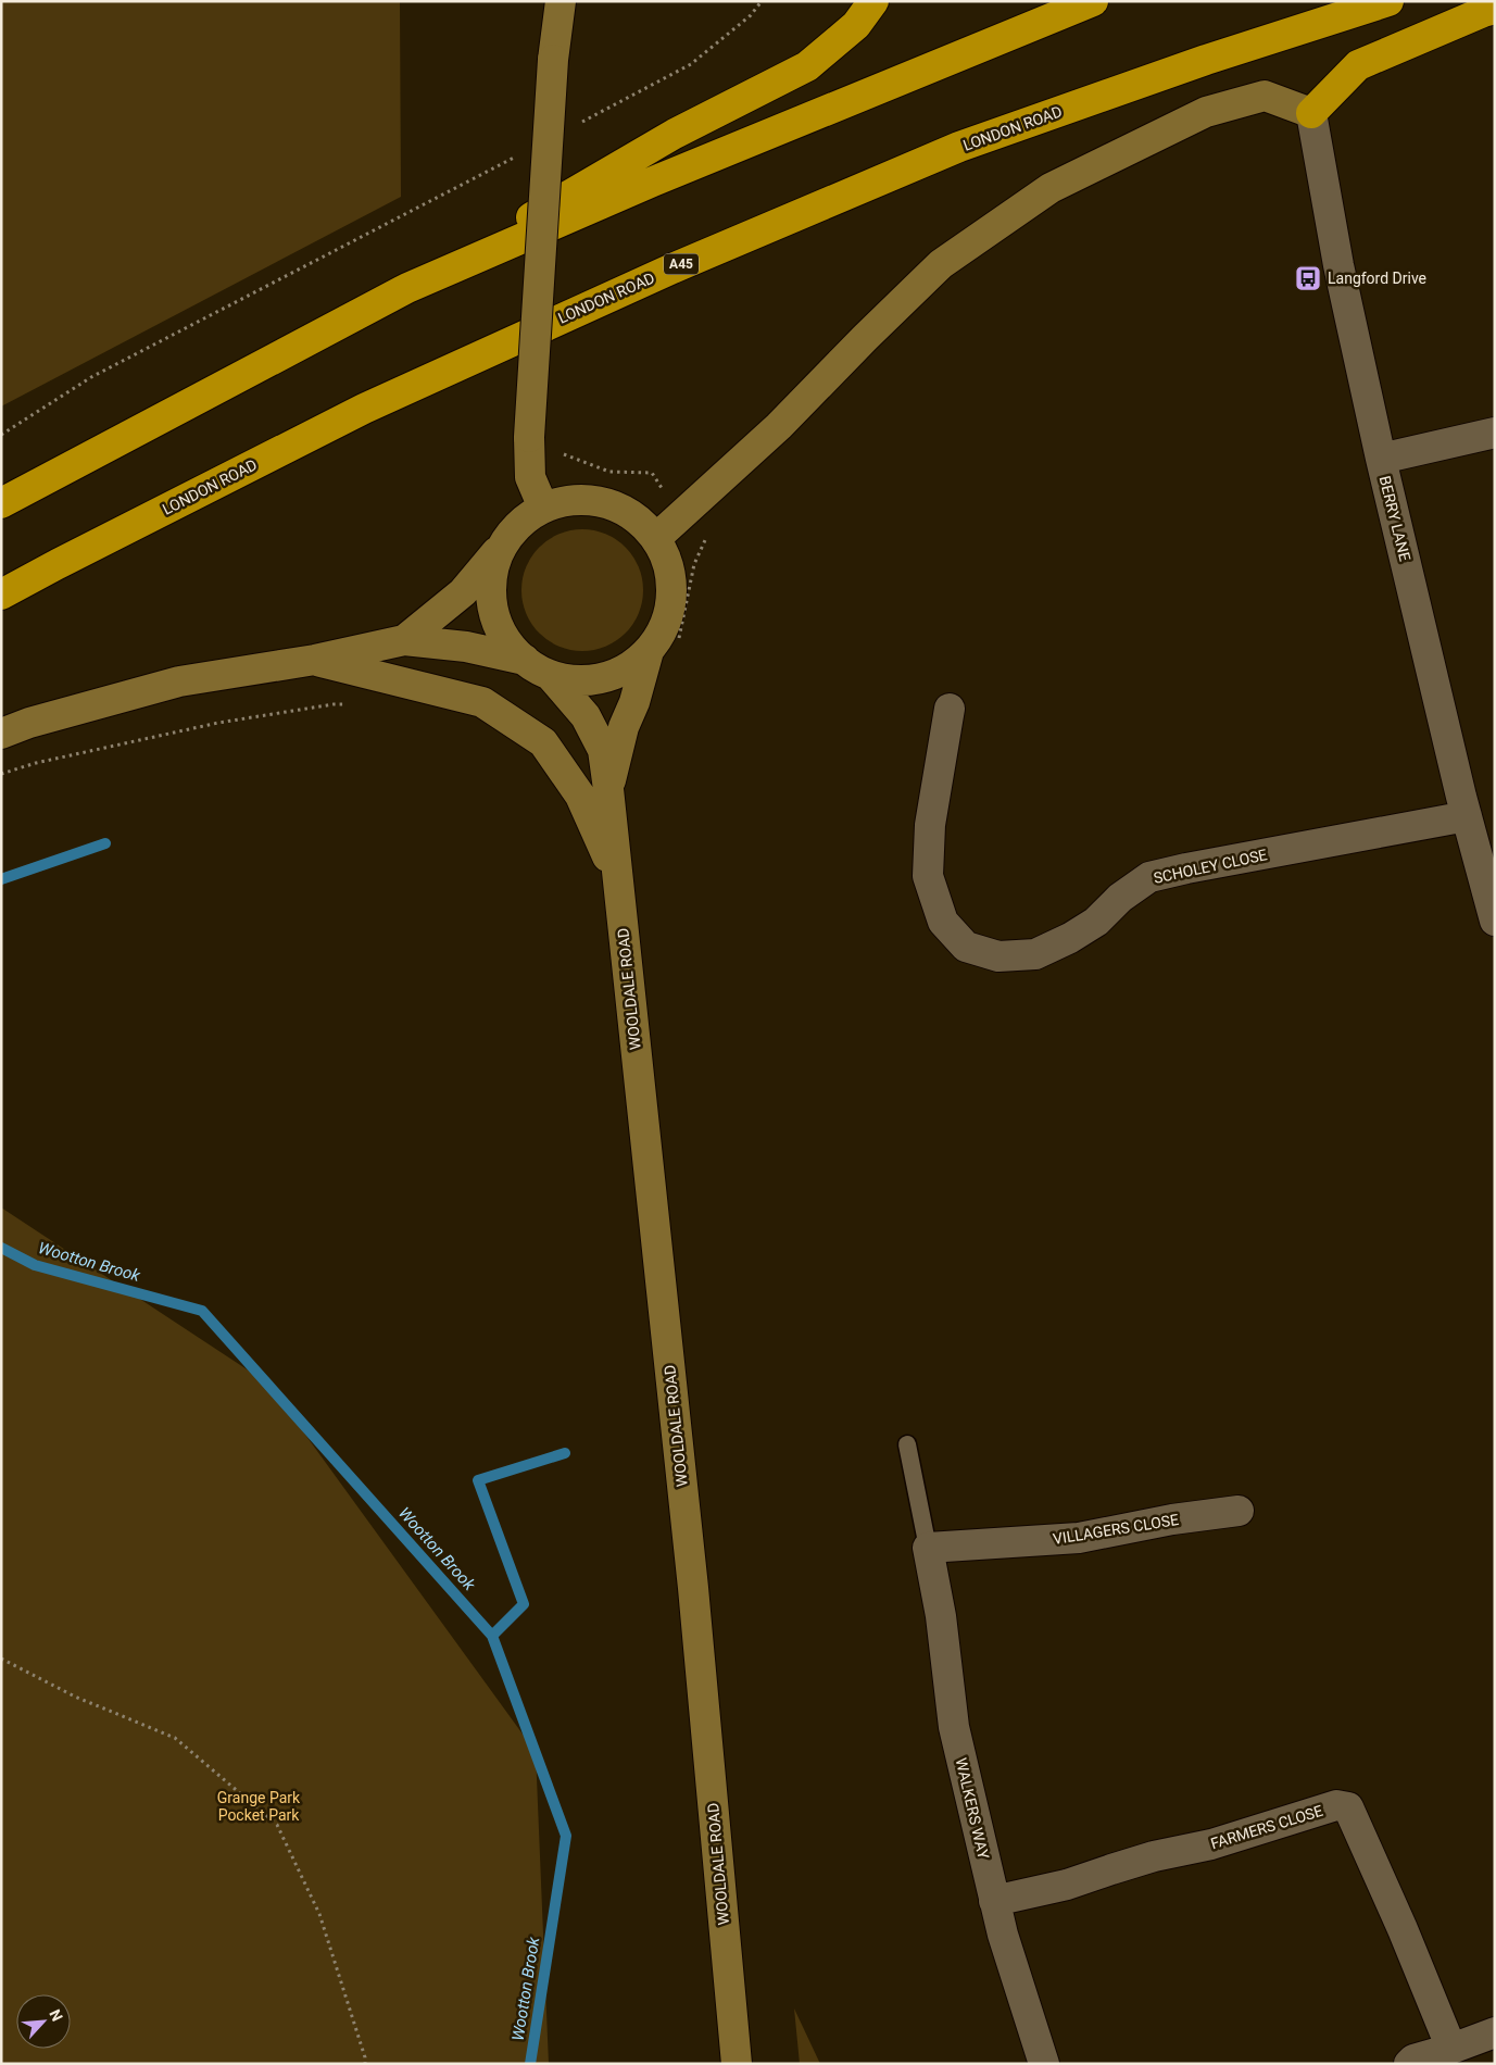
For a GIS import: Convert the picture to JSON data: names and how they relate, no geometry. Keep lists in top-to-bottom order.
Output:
{
  "streets": {
    "highway": ["LONDON ROAD", "A45"],
    "street": [
      "BERRY LANE",
      "SCHOLEY CLOSE",
      "WOOLDALE ROAD",
      "VILLAGERS CLOSE",
      "WALKERS WAY",
      "FARMERS CLOSE"
    ]
  },
  "crossings": [
    ["BERRY LANE", "SCHOLEY CLOSE"],
    ["VILLAGERS CLOSE", "WALKERS WAY"],
    ["WALKERS WAY", "FARMERS CLOSE"]
  ],
  "water": ["Wootton Brook"],
  "parks": ["Grange Park Pocket Park"],
  "places": {
    "bus stop": ["Langford Drive"]
  },
  "north": "top right"
}
